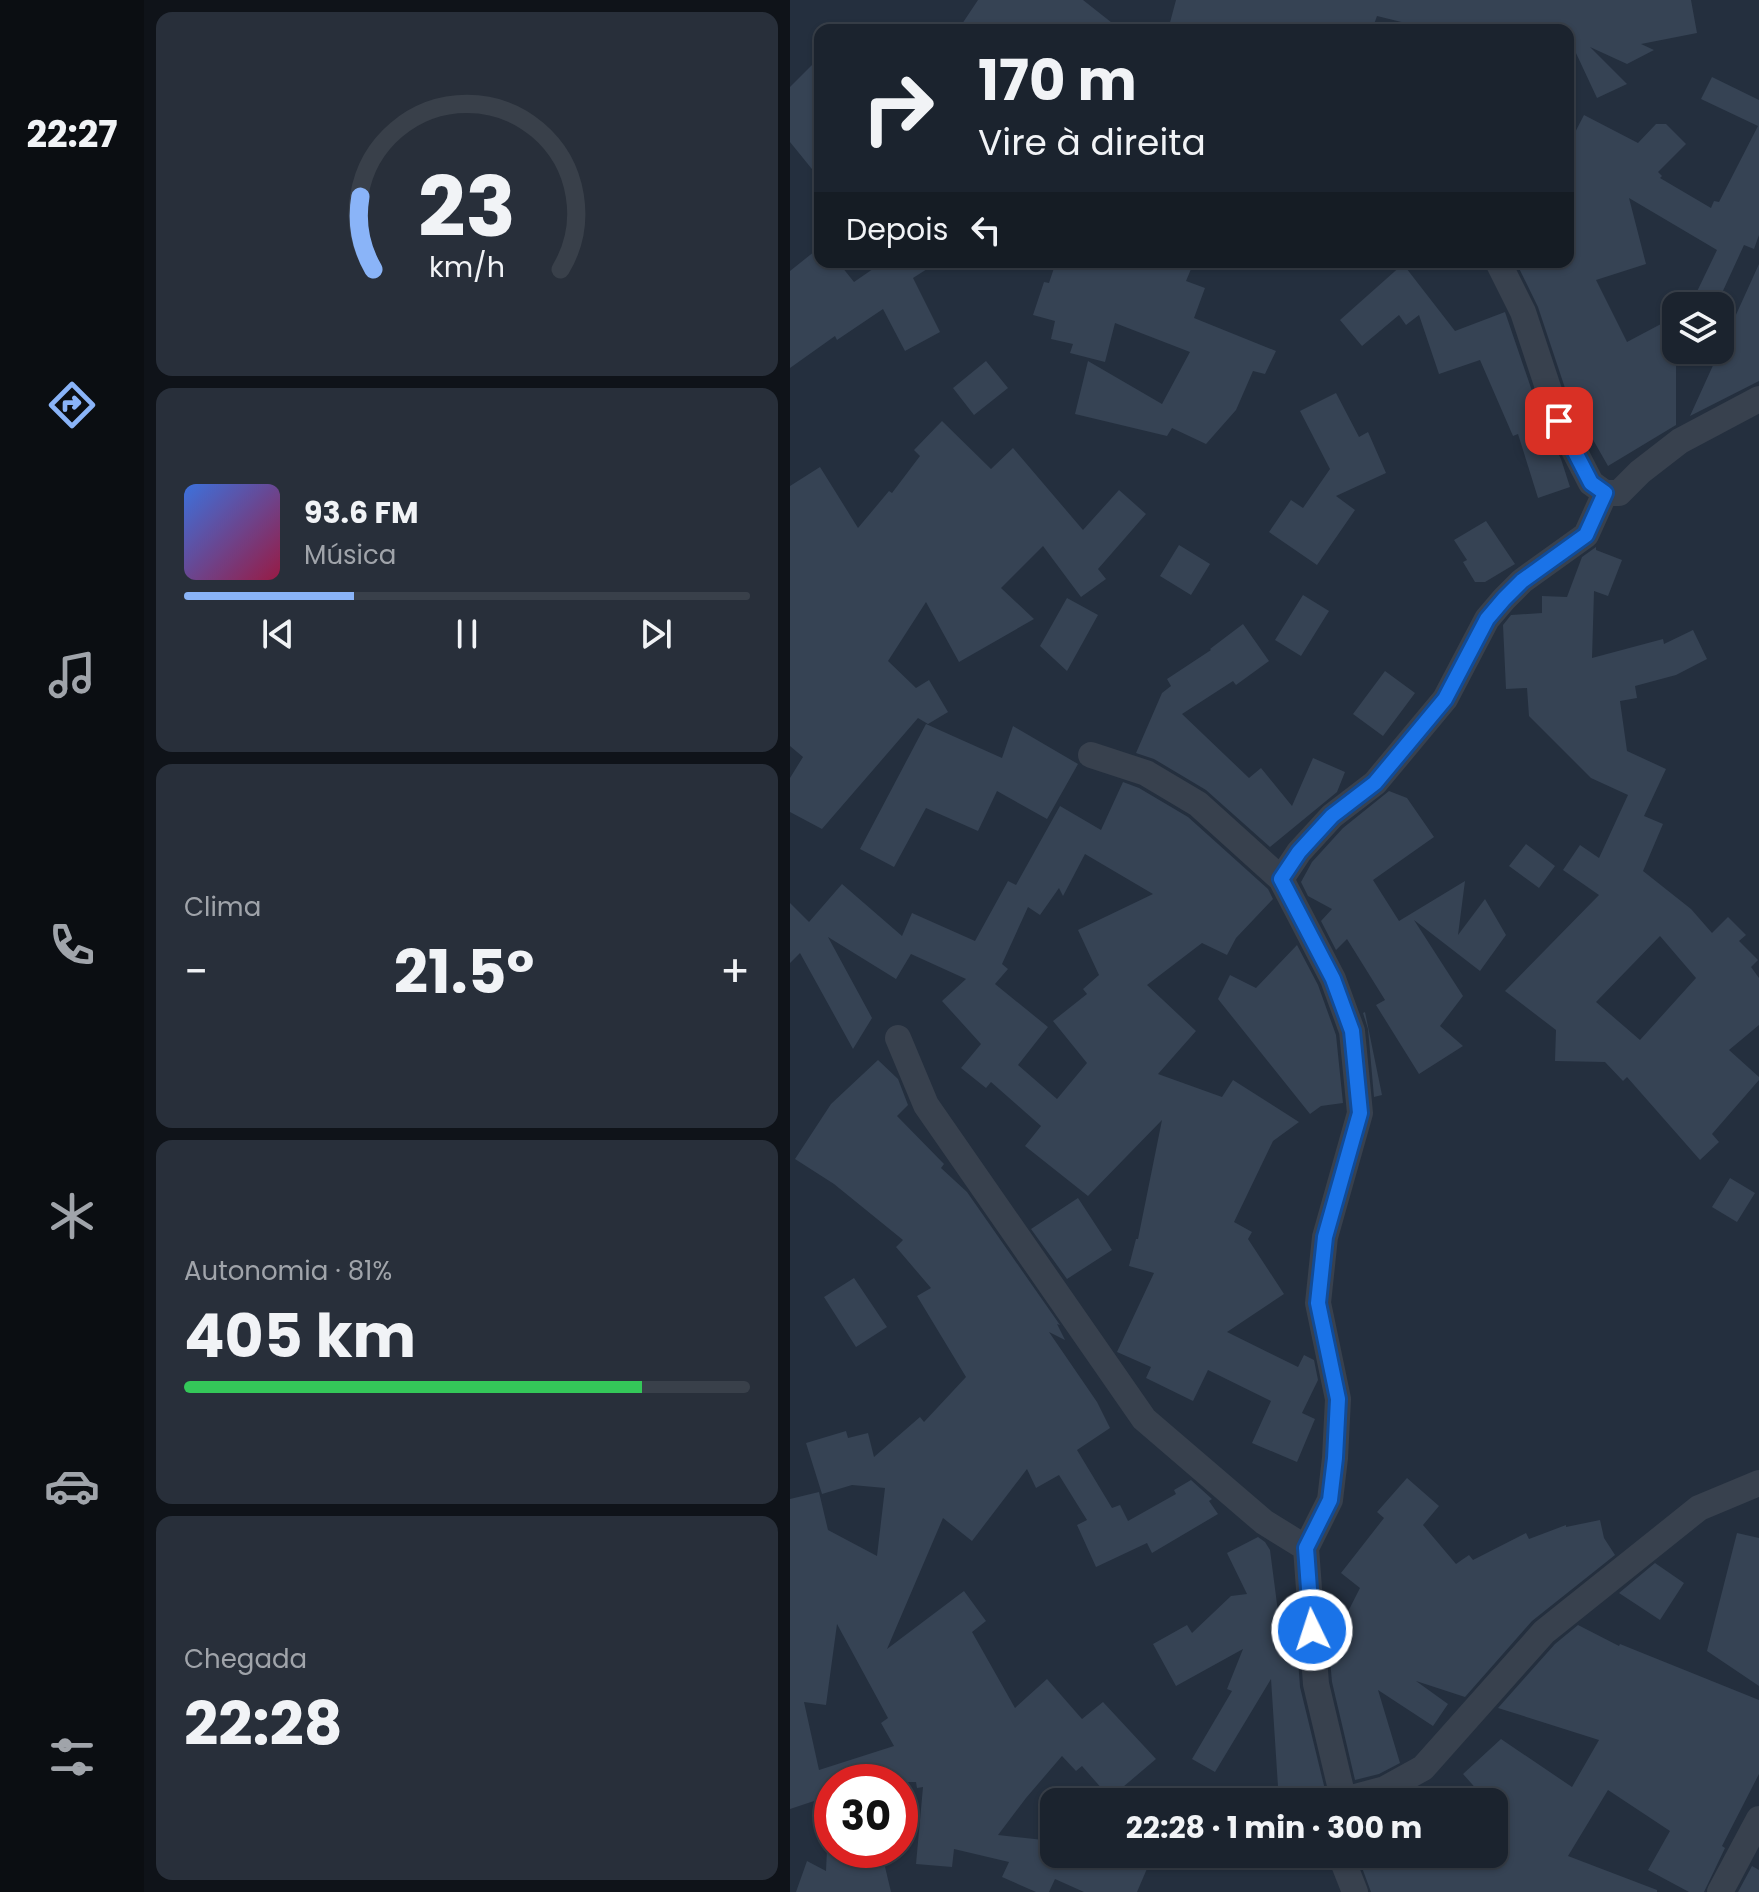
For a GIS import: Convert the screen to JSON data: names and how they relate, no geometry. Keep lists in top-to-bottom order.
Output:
{
  "page": {
    "tabs": "22:27",
    "turn": ["170 m", "Vire à direita"],
    "then": "Depois",
    "song": ["93.6 FM", "Música"],
    "tile": [
      "Clima",
      ["Autonomia · 81%", "405 km"],
      ["Chegada", "22:28"]
    ],
    "heat": ["−", "21.5°", "+"],
    "limit": "30",
    "trip": "22:28 · 1 min · 300 m",
    "gauge": ["23", "km/h"]
  }
}
